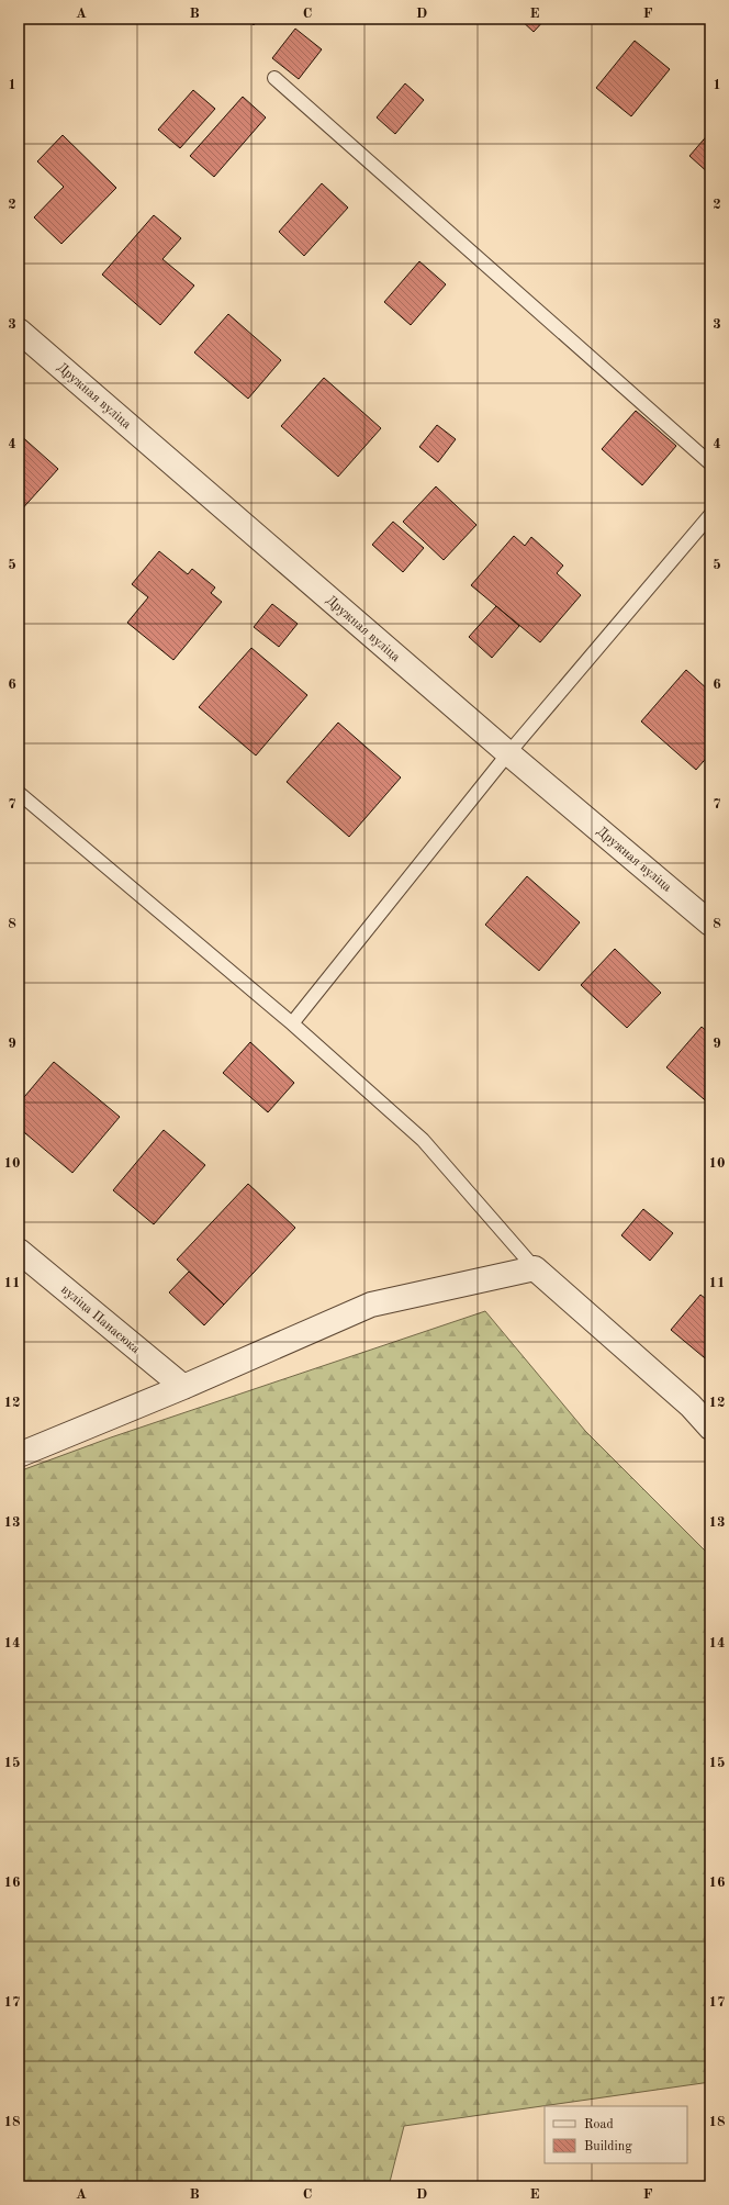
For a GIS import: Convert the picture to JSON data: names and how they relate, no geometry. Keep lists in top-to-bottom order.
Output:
{
  "streets": {
    "street": ["Дружная вуліца", "вуліца Панасюка"]
  },
  "legend": ["Road", "Building"],
  "grid": {
    "columns": [
      "A",
      "B",
      "C",
      "D",
      "E",
      "F"
    ],
    "rows": [
      "1",
      "2",
      "3",
      "4",
      "5",
      "6",
      "7",
      "8",
      "9",
      "10",
      "11",
      "12",
      "13",
      "14",
      "15",
      "16",
      "17",
      "18"
    ]
  }
}
